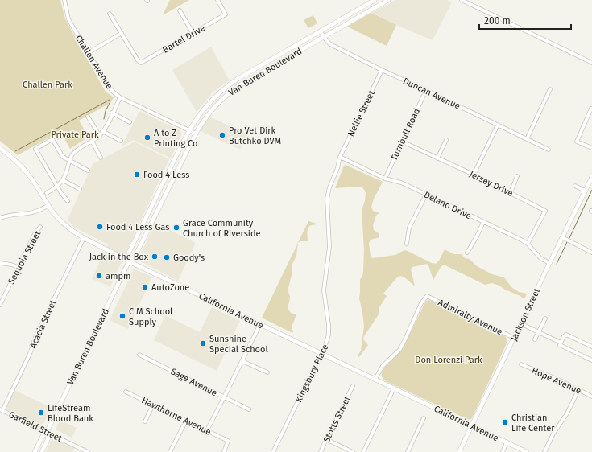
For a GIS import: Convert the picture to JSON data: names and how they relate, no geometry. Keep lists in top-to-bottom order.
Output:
{
  "streets": {
    "main road": ["Van Buren Boulevard", "California Avenue", "Jackson Street"],
    "street": [
      "Bartel Drive",
      "Challen Avenue",
      "Duncan Avenue",
      "Nellie Street",
      "Turnbull Road",
      "Jersey Drive",
      "Delano Drive",
      "Sequoia Street",
      "Admiralty Avenue",
      "Acacia Street",
      "Kingsbury Place",
      "Hope Avenue",
      "Sage Avenue",
      "Hawthorne Avenue",
      "Stotts Street",
      "Garfield Street"
    ]
  },
  "crossings": [
    ["Challen Avenue", "Van Buren Boulevard"],
    ["Van Buren Boulevard", "Duncan Avenue"],
    ["Van Buren Boulevard", "California Avenue"],
    ["Van Buren Boulevard", "Garfield Street"],
    ["Duncan Avenue", "Nellie Street"],
    ["Duncan Avenue", "Turnbull Road"],
    ["Nellie Street", "Delano Drive"],
    ["Nellie Street", "Kingsbury Place"],
    ["Turnbull Road", "Jersey Drive"],
    ["Turnbull Road", "Delano Drive"],
    ["Jersey Drive", "Delano Drive"],
    ["Delano Drive", "Jackson Street"],
    ["Delano Drive", "Kingsbury Place"],
    ["California Avenue", "Jackson Street"],
    ["California Avenue", "Admiralty Avenue"],
    ["California Avenue", "Acacia Street"],
    ["California Avenue", "Kingsbury Place"],
    ["Jackson Street", "Admiralty Avenue"],
    ["Acacia Street", "Garfield Street"]
  ],
  "parks": ["Challen Park", "Private Park", "Don Lorenzi Park"],
  "places": [
    "Pro Vet Dirk Butchko DVM",
    "A to Z Printing Co",
    "Food 4 Less",
    "Food 4 Less Gas",
    "Grace Community Church of Riverside",
    "Jack in the Box",
    "Goody's",
    "ampm",
    "AutoZone",
    "C M School Supply",
    "Sunshine Special School",
    "LifeStream Blood Bank",
    "Christian Life Center"
  ],
  "scale_bar": "200 m"
}
